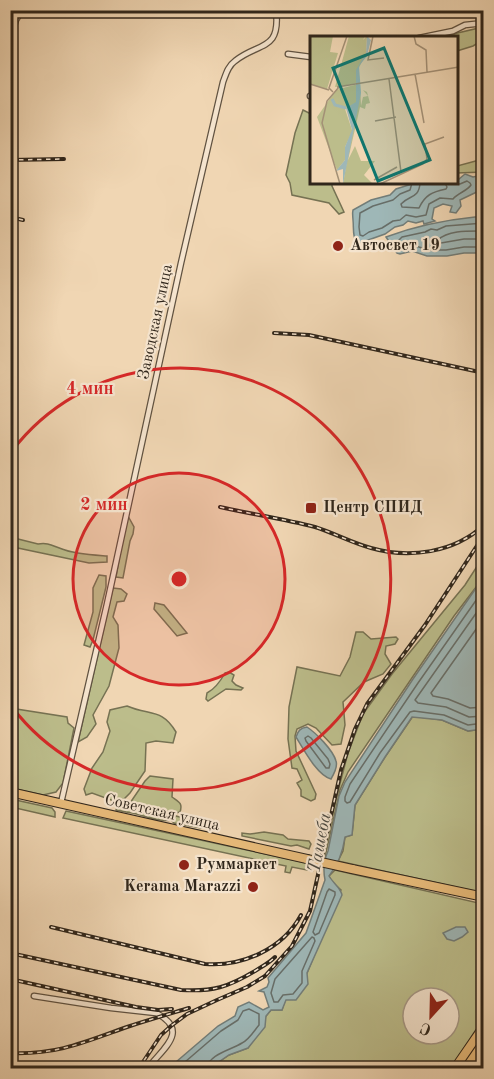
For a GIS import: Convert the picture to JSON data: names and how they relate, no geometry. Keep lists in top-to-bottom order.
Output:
{
  "streets": {
    "main road": ["Советская улица"],
    "street": ["Заводская улица"]
  },
  "crossings": [
    ["Заводская улица", "Советская улица"]
  ],
  "water": ["Ташеба"],
  "places": {
    "other": ["Автосвет 19", "Руммаркет", "Kerama Marazzi"],
    "transit": ["Центр СПИД"]
  },
  "north": "bottom",
  "rings": ["4 мин", "2 мин"]
}
